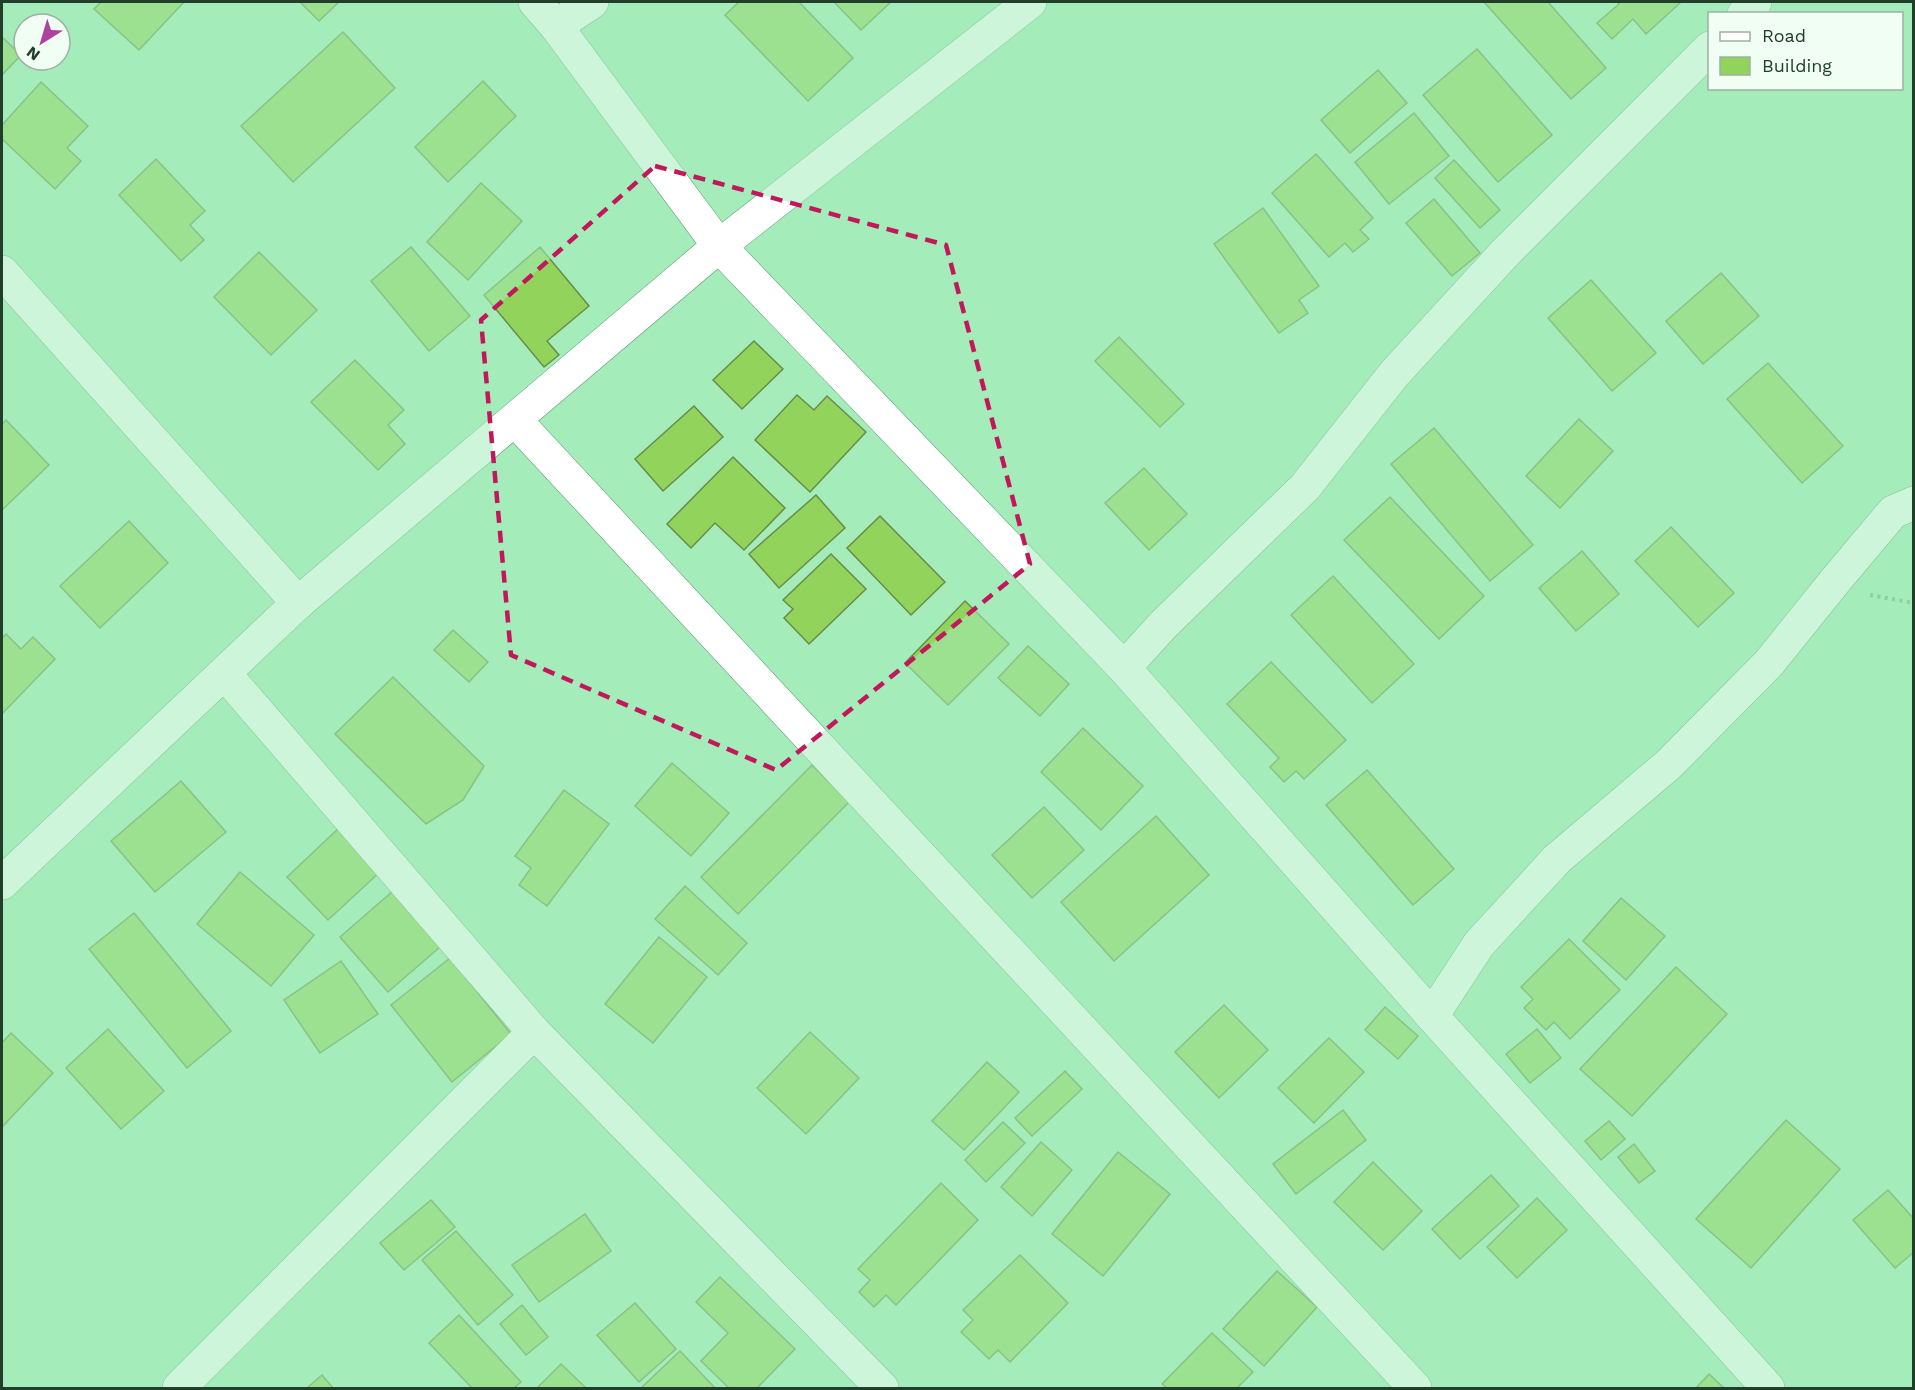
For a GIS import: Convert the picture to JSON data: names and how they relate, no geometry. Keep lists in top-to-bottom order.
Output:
{
  "legend": ["Road", "Building"],
  "north": "bottom left"
}
